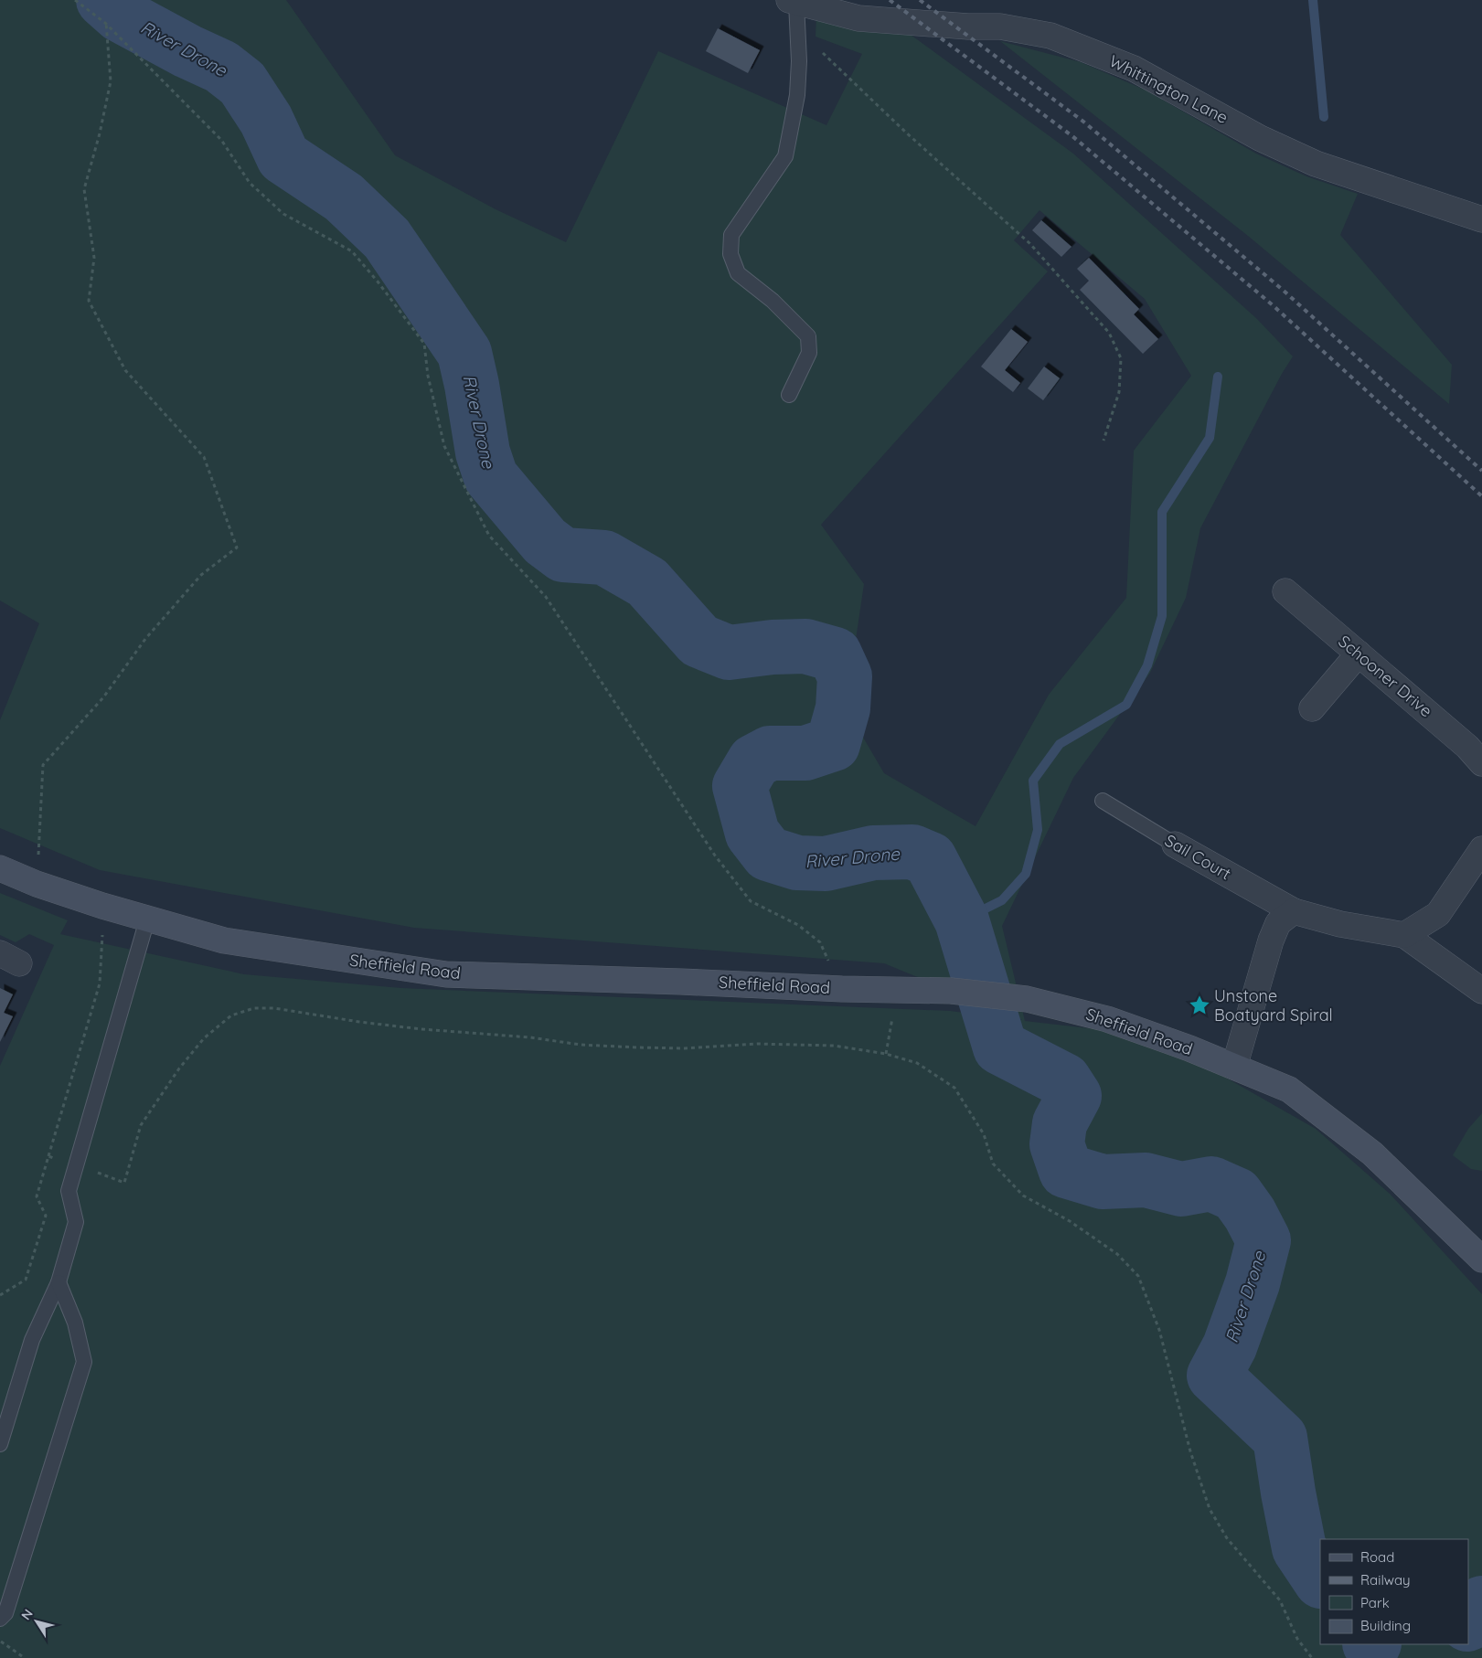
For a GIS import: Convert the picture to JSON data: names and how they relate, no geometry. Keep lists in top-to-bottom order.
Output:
{
  "streets": {
    "main road": ["Sheffield Road"],
    "street": ["Whittington Lane", "Schooner Drive", "Sail Court"]
  },
  "water": ["River Drone"],
  "places": {
    "place": ["Unstone Boatyard Spiral"]
  },
  "legend": [
    "Road",
    "Railway",
    "Park",
    "Building"
  ],
  "north": "top left"
}
